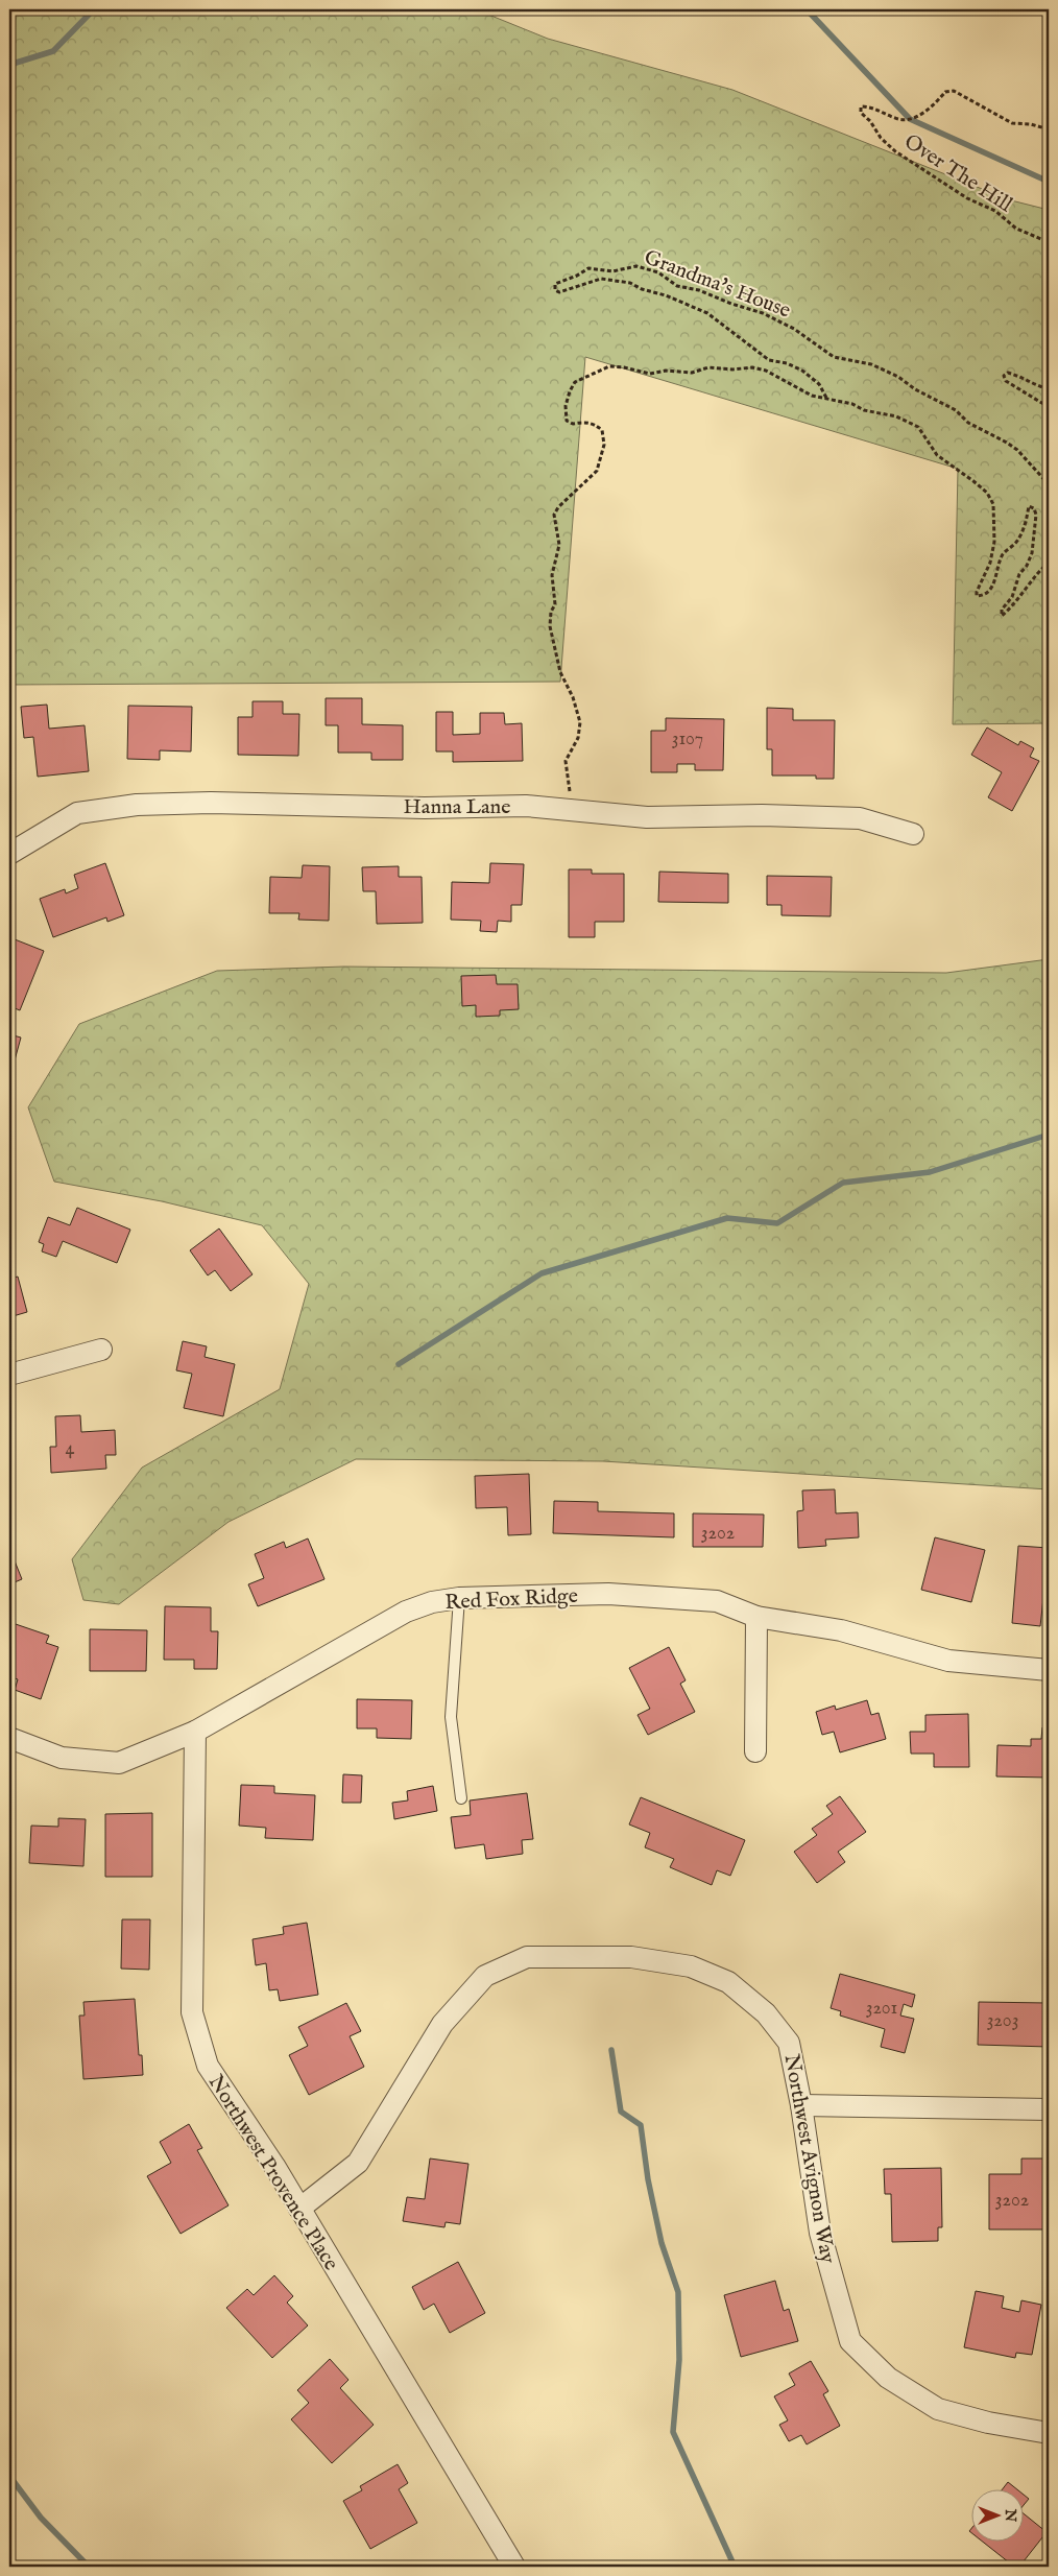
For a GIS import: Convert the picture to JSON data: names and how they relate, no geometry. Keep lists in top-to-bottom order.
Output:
{
  "streets": {
    "street": [
      "Hanna Lane",
      "Red Fox Ridge",
      "Northwest Avignon Way",
      "Northwest Provence Place"
    ],
    "path": ["Over The Hill", "Grandma's House"]
  },
  "crossings": [
    ["Red Fox Ridge", "Northwest Provence Place"],
    ["Northwest Avignon Way", "Northwest Provence Place"]
  ],
  "house_numbers": [
    "3107",
    "4",
    "3202",
    "3201",
    "3203",
    "3202"
  ],
  "north": "right"
}
